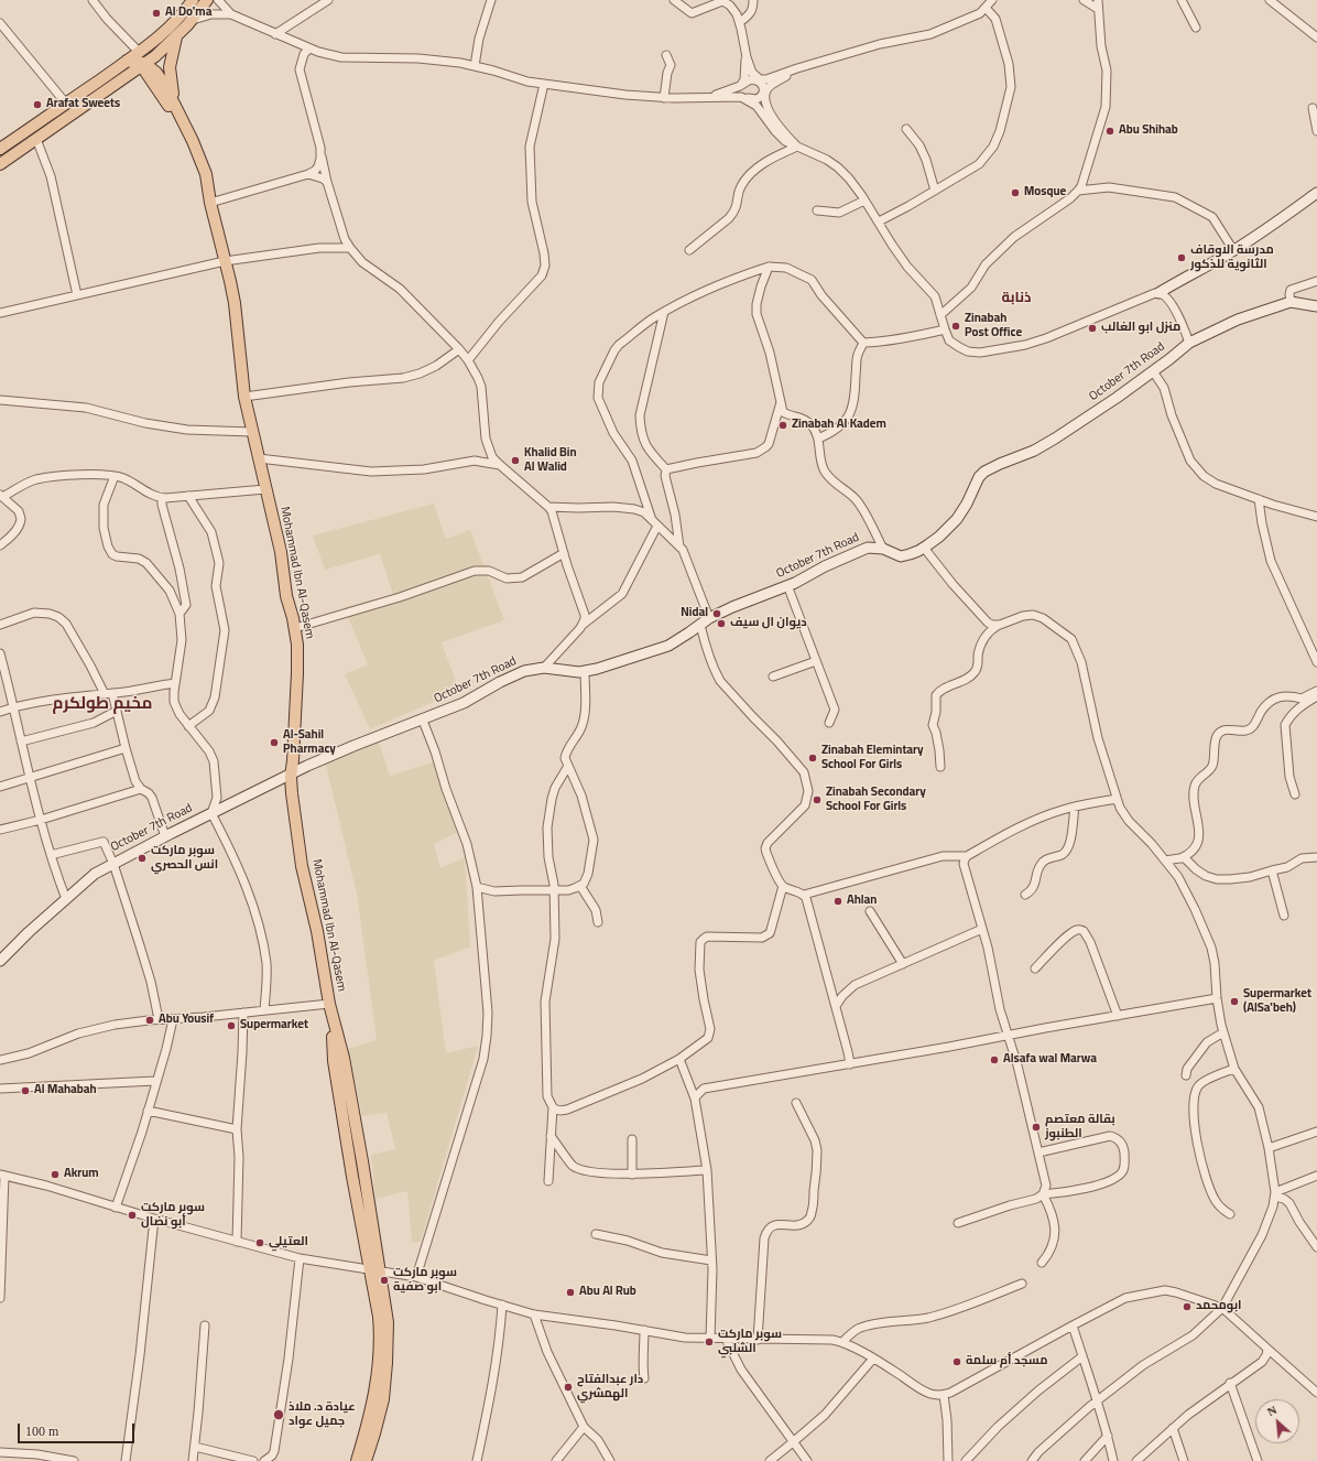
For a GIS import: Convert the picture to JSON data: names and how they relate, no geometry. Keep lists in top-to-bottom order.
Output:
{
  "streets": {
    "main road": ["Mohammad Ibn Al-Qasem"],
    "street": ["October 7th Road"]
  },
  "crossings": [
    ["October 7th Road", "Mohammad Ibn Al-Qasem"]
  ],
  "districts": ["ذنابة", "مخيم طولكرم"],
  "places": [
    "Al Do'ma",
    "Arafat Sweets",
    "Abu Shihab",
    "Mosque",
    "مدرسة الاوقاف الثانوية للذكور",
    "Zinabah Post Office",
    "منزل ابو الغالب",
    "Zinabah Al Kadem",
    "Khalid Bin Al Walid",
    "Nidal",
    "ديوان ال سيف",
    "Al-Sahil Pharmacy",
    "Zinabah Elemintary School For Girls",
    "Zinabah Secondary School For Girls",
    "سوبر ماركت انس الحصري",
    "Ahlan",
    "Supermarket (AlSa'beh)",
    "Abu Yousif",
    "Supermarket",
    "Alsafa wal Marwa",
    "Al Mahabah",
    "بقالة معتصم الطنبوز",
    "Akrum",
    "سوبر ماركت أبو نضال",
    "العتيلي",
    "سوبر ماركت ابو صفية",
    "Abu Al Rub",
    "ابومحمد",
    "سوبر ماركت الشلبي",
    "مسجد أم سلمة",
    "دار عبدالفتاح الهمشري",
    "عيادة د. ملاذ جميل عواد"
  ],
  "scale_bar": "100 m",
  "north": "top left"
}
